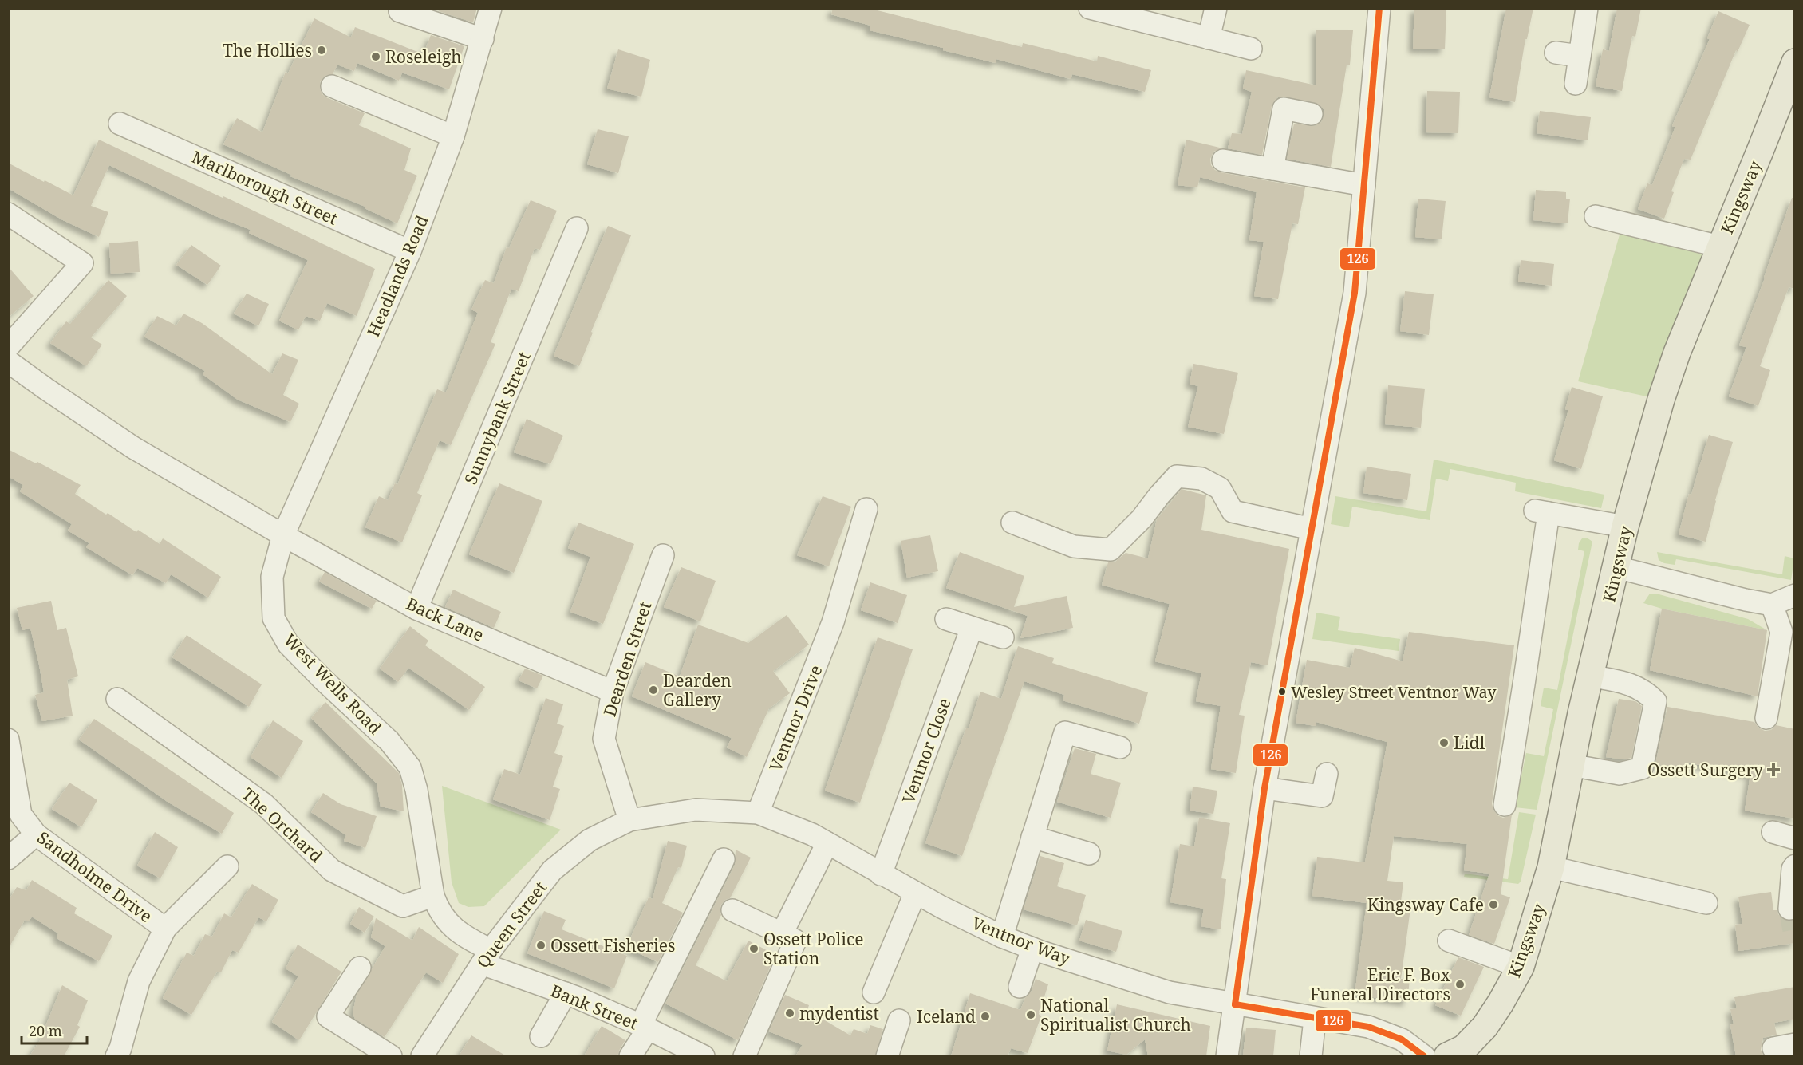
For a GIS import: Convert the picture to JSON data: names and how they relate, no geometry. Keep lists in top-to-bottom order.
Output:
{
  "streets": {
    "main road": ["Kingsway"],
    "street": [
      "Marlborough Street",
      "Headlands Road",
      "Sunnybank Street",
      "Back Lane",
      "Dearden Street",
      "West Wells Road",
      "Ventnor Drive",
      "Ventnor Close",
      "The Orchard",
      "Sandholme Drive",
      "Queen Street",
      "Ventnor Way",
      "Bank Street"
    ]
  },
  "crossings": [
    ["Marlborough Street", "Headlands Road"],
    ["Headlands Road", "Back Lane"],
    ["Headlands Road", "West Wells Road"],
    ["Sunnybank Street", "Back Lane"],
    ["Back Lane", "Dearden Street"],
    ["Back Lane", "West Wells Road"],
    ["Dearden Street", "Queen Street"],
    ["Dearden Street", "Ventnor Way"],
    ["West Wells Road", "The Orchard"],
    ["West Wells Road", "Queen Street"],
    ["West Wells Road", "Bank Street"],
    ["Ventnor Drive", "Ventnor Way"],
    ["Ventnor Close", "Ventnor Way"],
    ["Queen Street", "Ventnor Way"],
    ["Queen Street", "Bank Street"]
  ],
  "places": {
    "other": [
      "The Hollies",
      "Roseleigh",
      "Dearden Gallery",
      "Wesley Street Ventnor Way",
      "Lidl",
      "Kingsway Cafe",
      "Ossett Fisheries",
      "Ossett Police Station",
      "Eric F. Box Funeral Directors",
      "mydentist",
      "National Spiritualist Church",
      "Iceland"
    ],
    "health": ["Ossett Surgery"]
  },
  "lines": ["transit line 126"],
  "scale_bar": "20 m"
}
